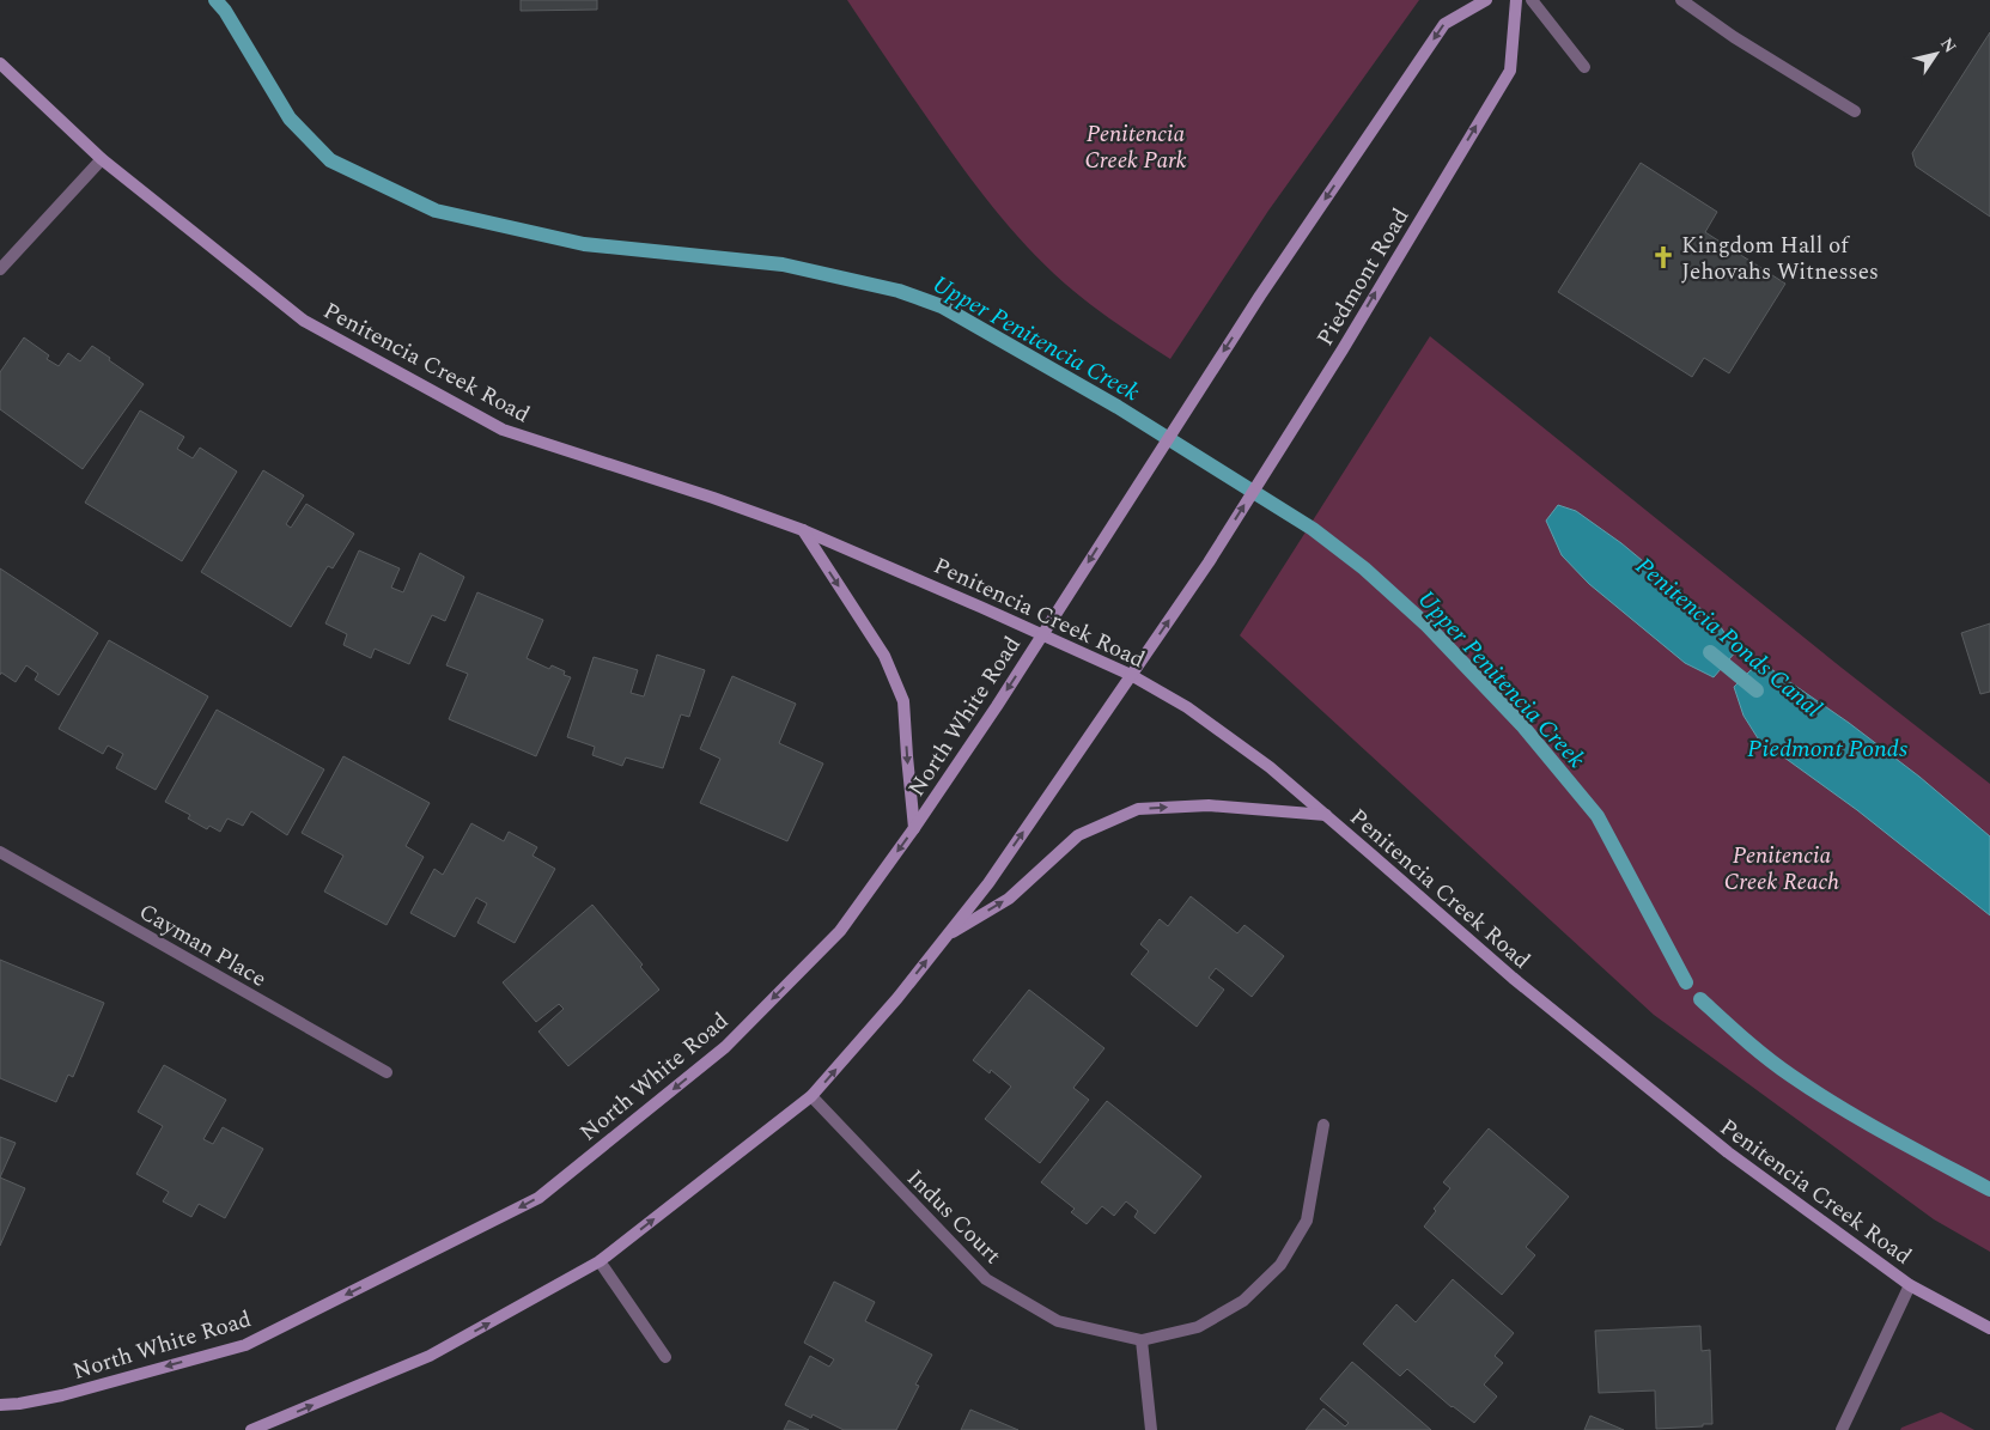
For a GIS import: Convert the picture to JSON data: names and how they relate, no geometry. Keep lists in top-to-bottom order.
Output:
{
  "streets": {
    "main road": ["Piedmont Road", "Penitencia Creek Road", "North White Road"],
    "street": ["Cayman Place", "Indus Court"]
  },
  "crossings": [
    ["Piedmont Road", "Penitencia Creek Road"],
    ["Penitencia Creek Road", "North White Road"]
  ],
  "one_way": ["Piedmont Road"],
  "water": ["Upper Penitencia Creek", "Penitencia Ponds Canal", "Piedmont Ponds"],
  "parks": ["Penitencia Creek Park", "Penitencia Creek Reach"],
  "places": {
    "church": ["Kingdom Hall of Jehovahs Witnesses"]
  },
  "north": "top right"
}
